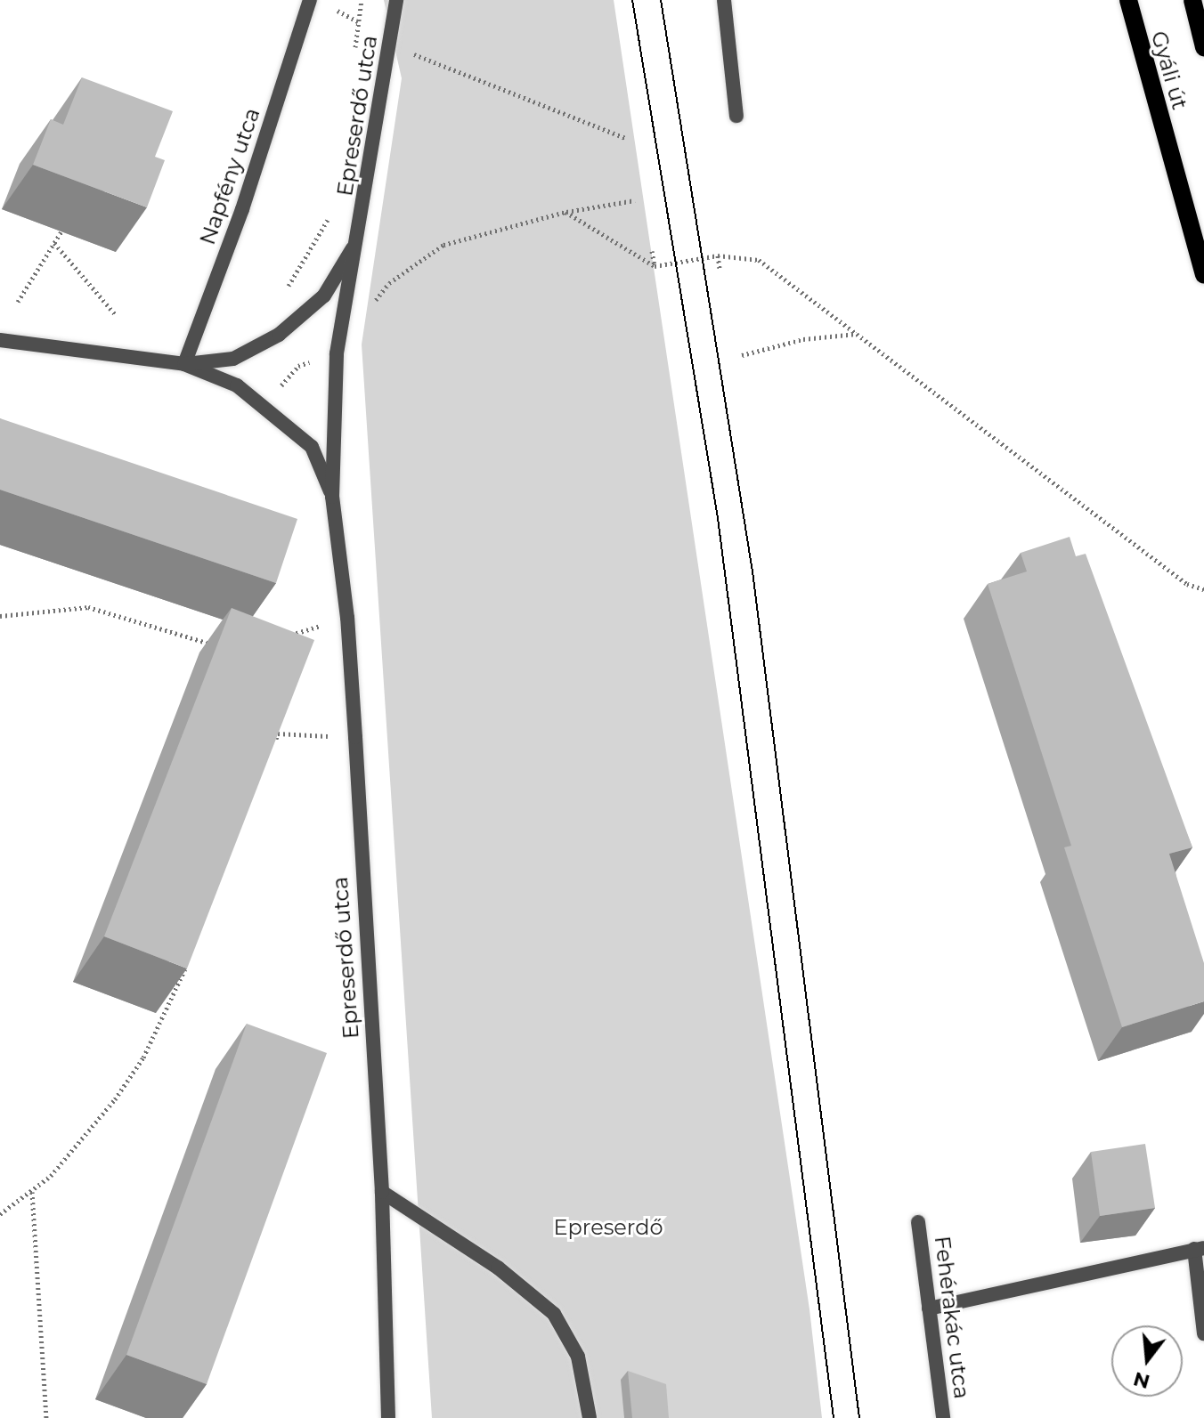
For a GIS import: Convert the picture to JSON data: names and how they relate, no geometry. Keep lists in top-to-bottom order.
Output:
{
  "streets": {
    "main road": ["Gyáli út"],
    "street": ["Epreserdő utca", "Napfény utca", "Fehérakác utca"]
  },
  "crossings": [
    ["Epreserdő utca", "Napfény utca"]
  ],
  "parks": ["Epreserdő"],
  "north": "bottom"
}
